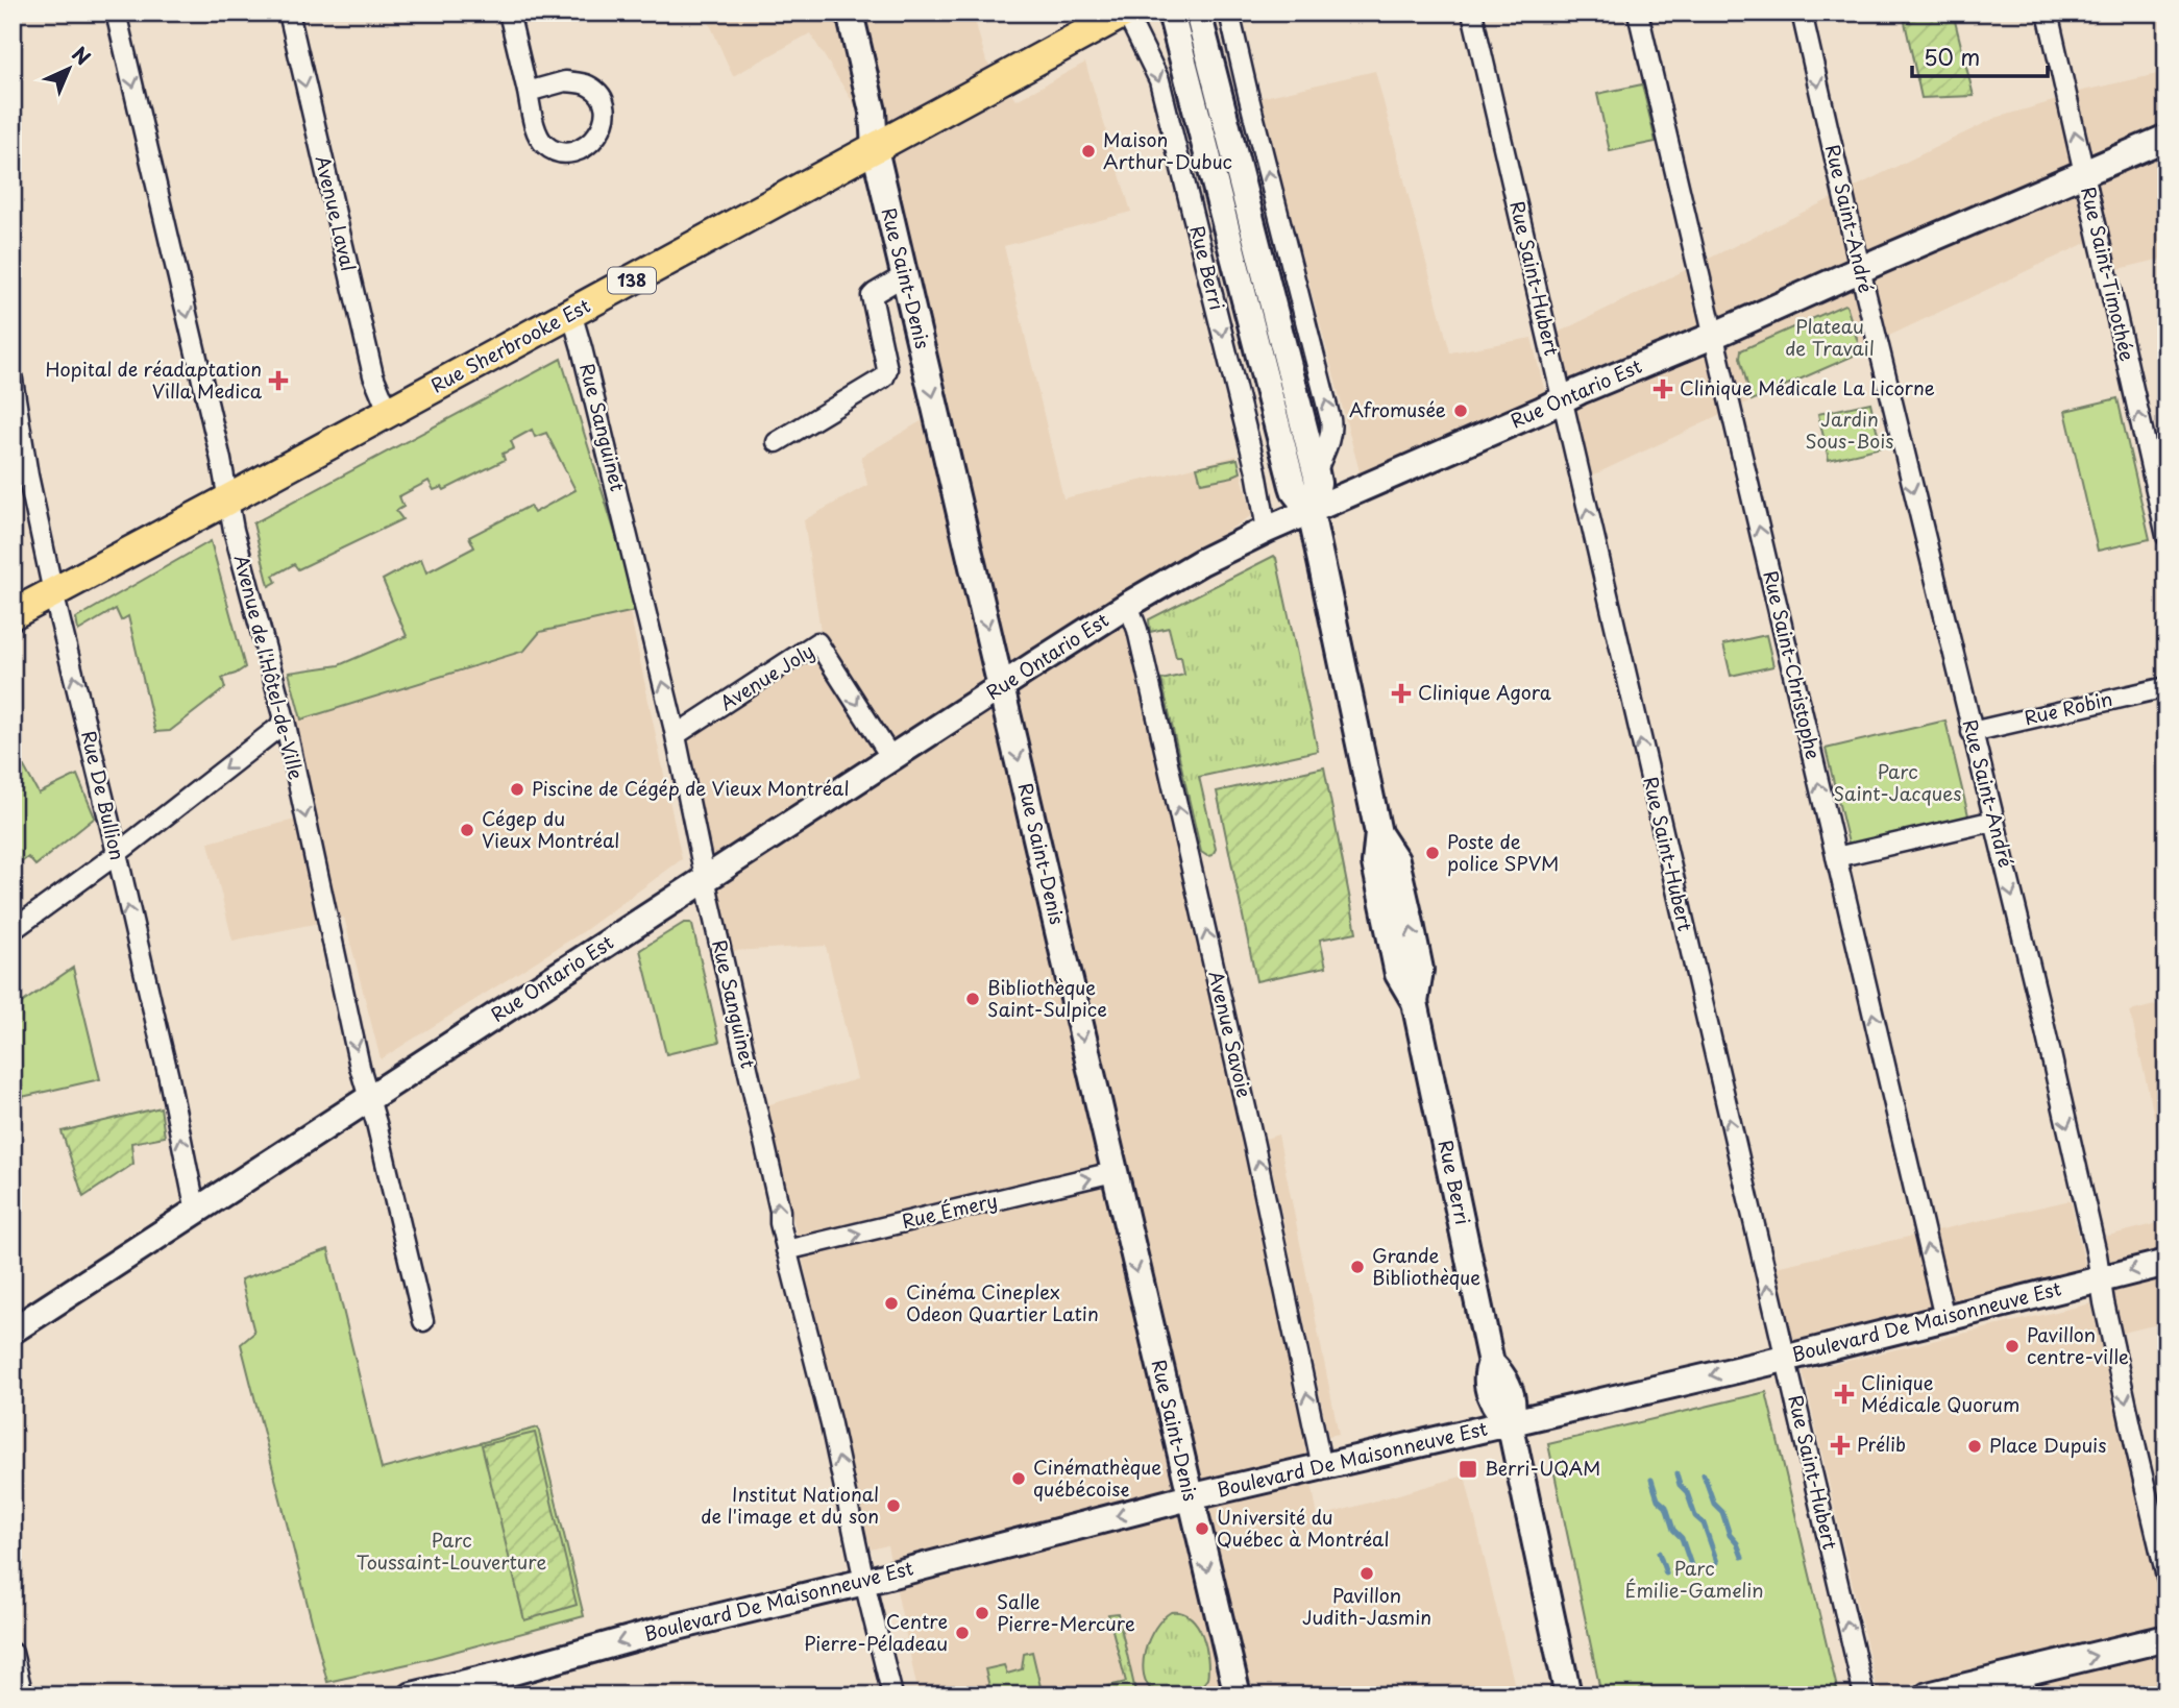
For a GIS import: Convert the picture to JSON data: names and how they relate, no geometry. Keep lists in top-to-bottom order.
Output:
{
  "streets": {
    "main road": ["138", "Rue Sherbrooke Est"],
    "street": [
      "Avenue Laval",
      "Rue Saint-André",
      "Rue Berri",
      "Rue Saint-Timothée",
      "Rue Saint-Denis",
      "Rue Saint-Hubert",
      "Rue Ontario Est",
      "Rue Sanguinet",
      "Rue Saint-Christophe",
      "Avenue de l'Hôtel-de-Ville",
      "Avenue Joly",
      "Rue Robin",
      "Rue De Bullion",
      "Avenue Savoie",
      "Rue Émery",
      "Boulevard De Maisonneuve Est"
    ]
  },
  "crossings": [
    ["Avenue Laval", "Rue Sherbrooke Est"],
    ["Rue Saint-André", "Rue Ontario Est"],
    ["Rue Saint-André", "Rue Robin"],
    ["Rue Saint-André", "Boulevard De Maisonneuve Est"],
    ["Rue Berri", "Rue Sherbrooke Est"],
    ["Rue Berri", "Rue Ontario Est"],
    ["Rue Berri", "Boulevard De Maisonneuve Est"],
    ["Rue Saint-Timothée", "Rue Ontario Est"],
    ["Rue Saint-Denis", "Rue Sherbrooke Est"],
    ["Rue Saint-Denis", "Rue Ontario Est"],
    ["Rue Saint-Denis", "Rue Émery"],
    ["Rue Saint-Denis", "Boulevard De Maisonneuve Est"],
    ["Rue Saint-Hubert", "Rue Ontario Est"],
    ["Rue Saint-Hubert", "Boulevard De Maisonneuve Est"],
    ["Rue Sherbrooke Est", "Rue Sanguinet"],
    ["Rue Sherbrooke Est", "Avenue de l'Hôtel-de-Ville"],
    ["Rue Sherbrooke Est", "Rue De Bullion"],
    ["Rue Ontario Est", "Rue Sanguinet"],
    ["Rue Ontario Est", "Rue Saint-Christophe"],
    ["Rue Ontario Est", "Avenue de l'Hôtel-de-Ville"],
    ["Rue Ontario Est", "Avenue Joly"],
    ["Rue Ontario Est", "Rue De Bullion"],
    ["Rue Ontario Est", "Avenue Savoie"],
    ["Rue Sanguinet", "Avenue Joly"],
    ["Rue Sanguinet", "Rue Émery"],
    ["Rue Sanguinet", "Boulevard De Maisonneuve Est"],
    ["Rue Saint-Christophe", "Boulevard De Maisonneuve Est"],
    ["Avenue Savoie", "Boulevard De Maisonneuve Est"]
  ],
  "one_way": [
    "Avenue Laval",
    "Rue Saint-André",
    "Rue Saint-Timothée",
    "Rue Saint-Denis",
    "Rue Saint-Hubert",
    "Rue Sanguinet",
    "Rue Saint-Christophe",
    "Avenue de l'Hôtel-de-Ville",
    "Rue De Bullion",
    "Avenue Savoie",
    "Rue Émery",
    "Boulevard De Maisonneuve Est"
  ],
  "parks": [
    "Plateau de Travail",
    "Jardin Sous-Bois",
    "Parc Saint-Jacques",
    "Parc Toussaint-Louverture",
    "Parc Émilie-Gamelin"
  ],
  "places": {
    "other": [
      "Maison Arthur-Dubuc",
      "Afromusée",
      "Piscine de Cégép de Vieux Montréal",
      "Cégep du Vieux Montréal",
      "Poste de police SPVM",
      "Bibliothèque Saint-Sulpice",
      "Grande Bibliothèque",
      "Cinéma Cineplex Odeon Quartier Latin",
      "Pavillon centre-ville",
      "Place Dupuis",
      "Cinémathèque québécoise",
      "Institut National de l'image et du son",
      "Université du Québec à Montréal",
      "Pavillon Judith-Jasmin",
      "Salle Pierre-Mercure",
      "Centre Pierre-Péladeau"
    ],
    "health": [
      "Hopital de réadaptation Villa Medica",
      "Clinique Médicale La Licorne",
      "Clinique Agora",
      "Clinique Médicale Quorum",
      "Prélib"
    ],
    "transit": ["Berri-UQAM"]
  },
  "scale_bar": "50 m",
  "north": "top right"
}
